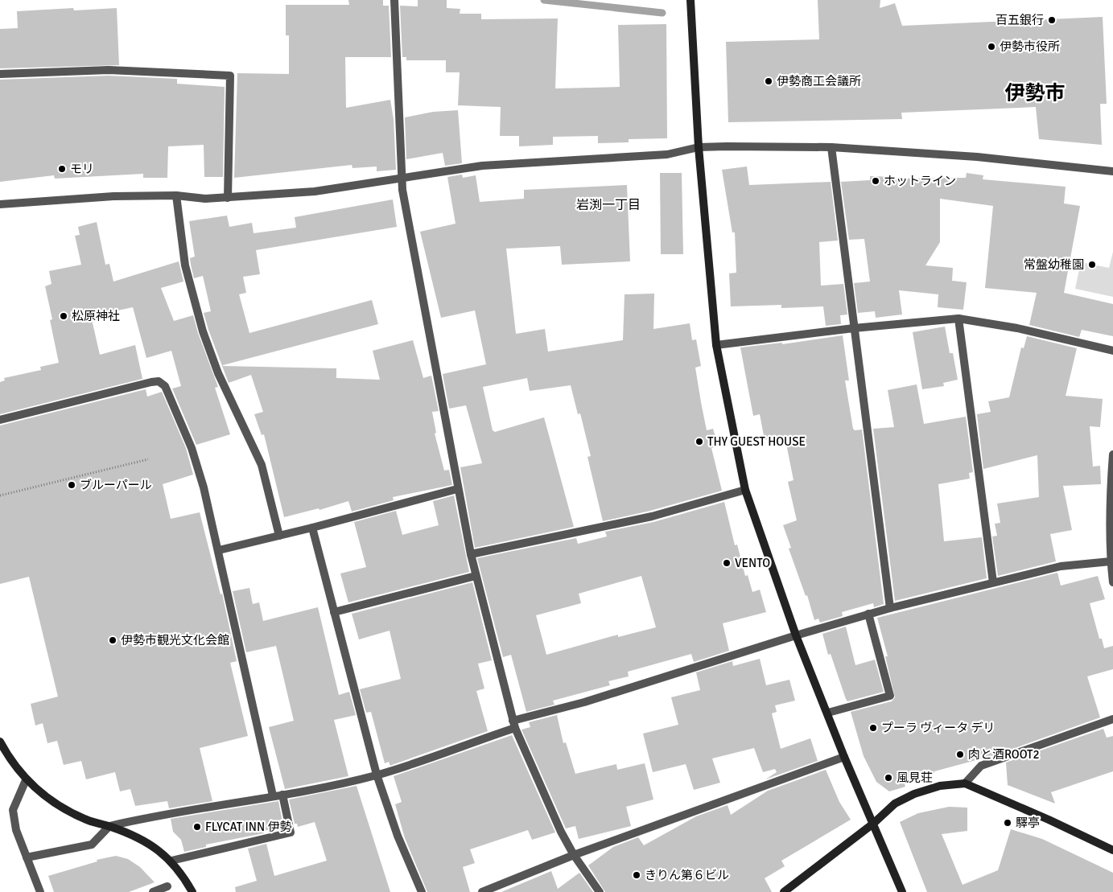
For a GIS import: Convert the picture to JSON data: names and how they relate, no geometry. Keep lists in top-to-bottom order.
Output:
{
  "districts": ["伊勢市", "岩渕一丁目"],
  "places": [
    "百五銀行",
    "伊勢市役所",
    "伊勢商工会議所",
    "モリ",
    "ホットライン",
    "常盤幼稚園",
    "松原神社",
    "THY GUEST HOUSE",
    "ブルーパール",
    "VENTO",
    "伊勢市観光文化会館",
    "プーラ ヴィータ デリ",
    "肉と酒ROOT2",
    "風見荘",
    "驛亭",
    "FLYCAT INN 伊勢",
    "きりん第６ビル"
  ]
}
